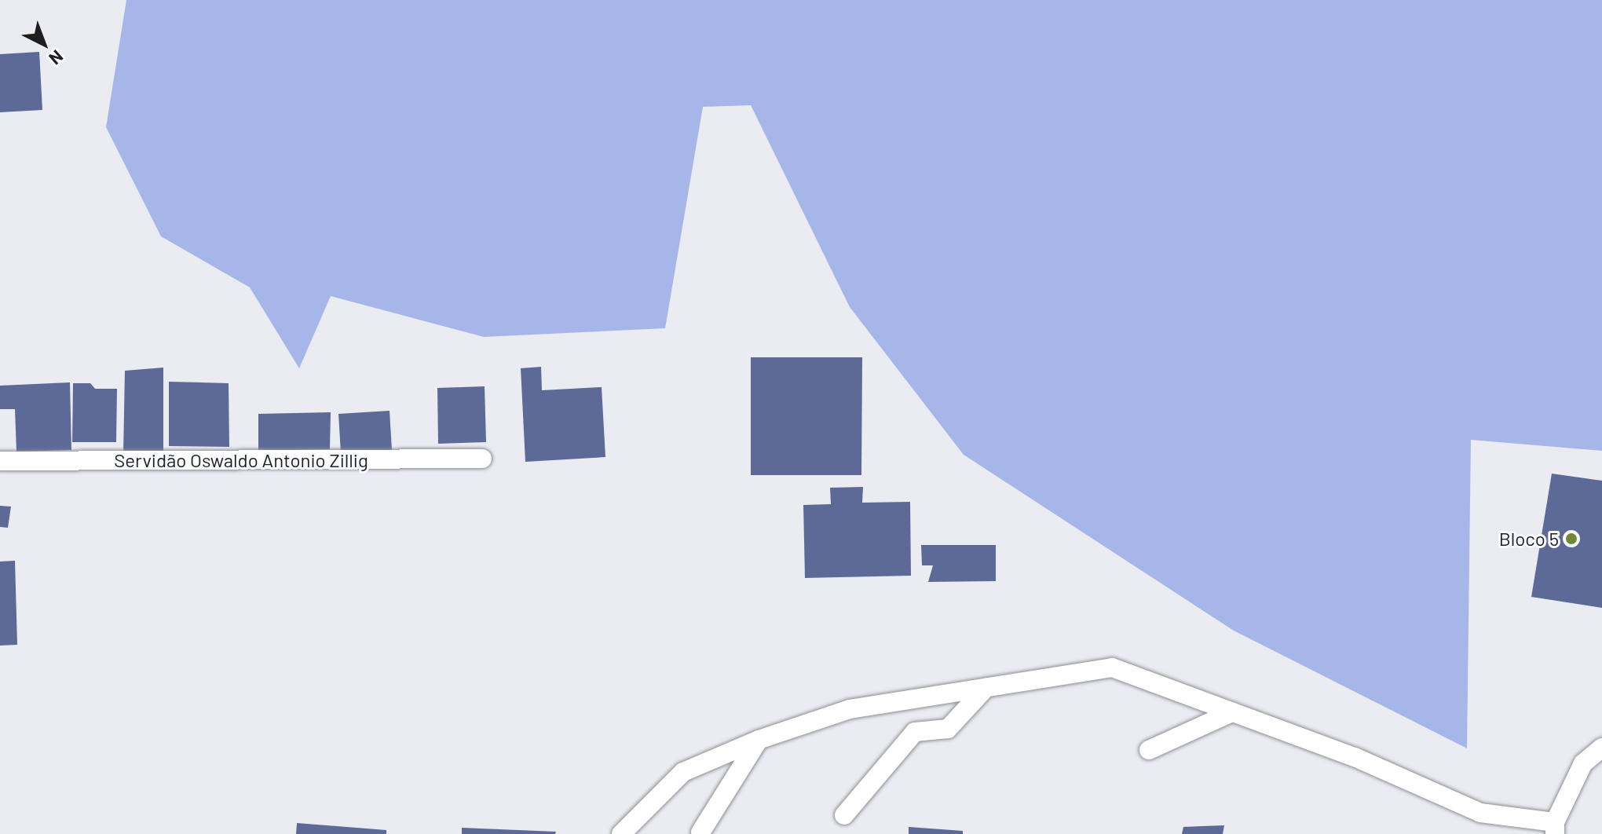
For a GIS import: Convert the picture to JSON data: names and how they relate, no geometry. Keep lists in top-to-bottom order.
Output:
{
  "streets": {
    "lane": ["Servidão Oswaldo Antonio Zillig"]
  },
  "places": ["Bloco 5"],
  "north": "bottom right"
}
